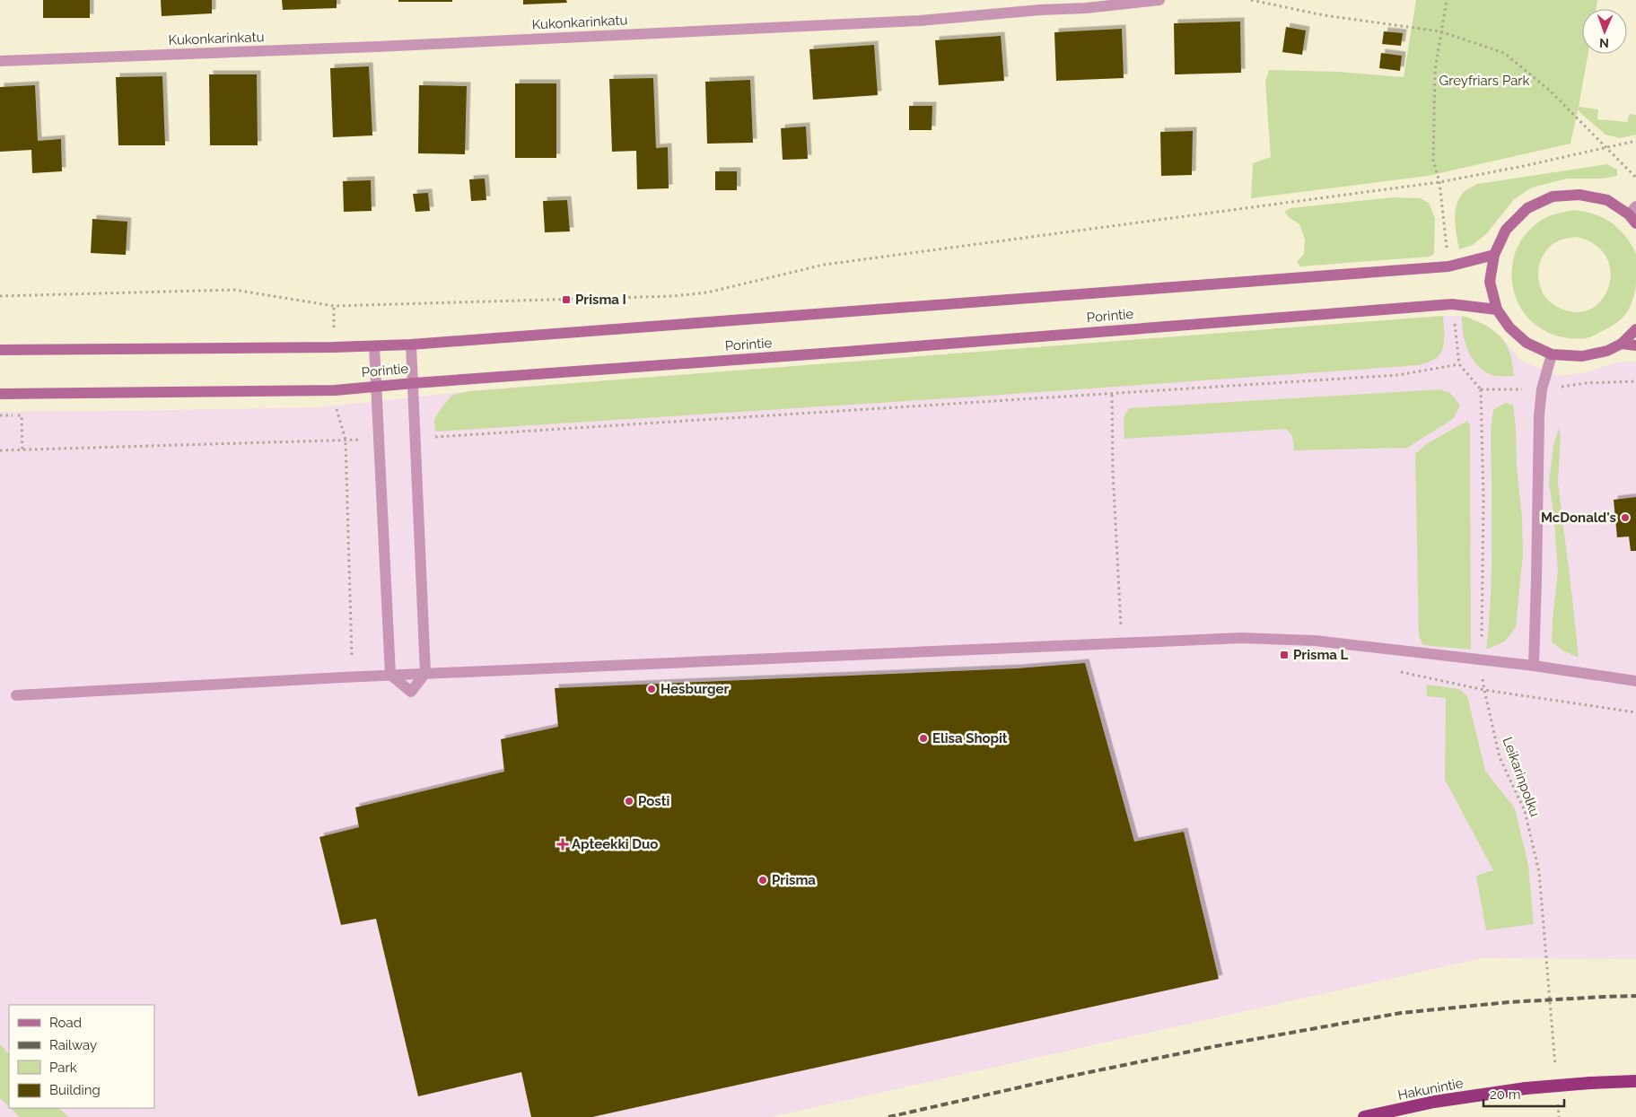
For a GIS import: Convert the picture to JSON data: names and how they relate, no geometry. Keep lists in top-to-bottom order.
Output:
{
  "streets": {
    "highway": ["Hakunintie"],
    "main road": ["Porintie"],
    "street": ["Kukonkarinkatu"],
    "path": ["Leikarinpolku"]
  },
  "parks": ["Greyfriars Park"],
  "places": {
    "transit": ["Prisma I", "Prisma L"],
    "other": [
      "McDonald's",
      "Hesburger",
      "Elisa Shopit",
      "Posti",
      "Prisma"
    ],
    "health": ["Apteekki Duo"]
  },
  "legend": [
    "Road",
    "Railway",
    "Park",
    "Building"
  ],
  "scale_bar": "20 m",
  "north": "bottom"
}
